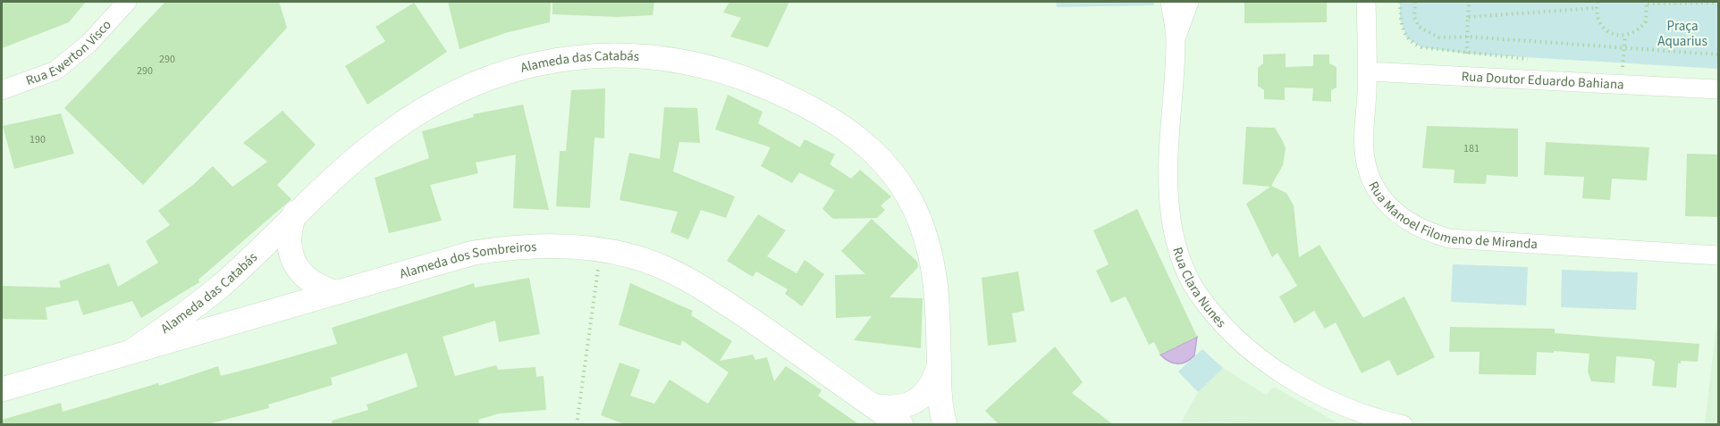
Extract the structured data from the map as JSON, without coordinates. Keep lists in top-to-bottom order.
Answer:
{
  "streets": {
    "street": [
      "Rua Ewerton Visco",
      "Alameda das Catabás",
      "Rua Doutor Eduardo Bahiana",
      "Rua Manoel Filomeno de Miranda",
      "Alameda dos Sombreiros",
      "Rua Clara Nunes"
    ]
  },
  "crossings": [
    ["Alameda das Catabás", "Alameda dos Sombreiros"],
    ["Rua Doutor Eduardo Bahiana", "Rua Manoel Filomeno de Miranda"]
  ],
  "parks": ["Praça Aquarius"],
  "house_numbers": [
    "290",
    "290",
    "190",
    "181"
  ]
}
